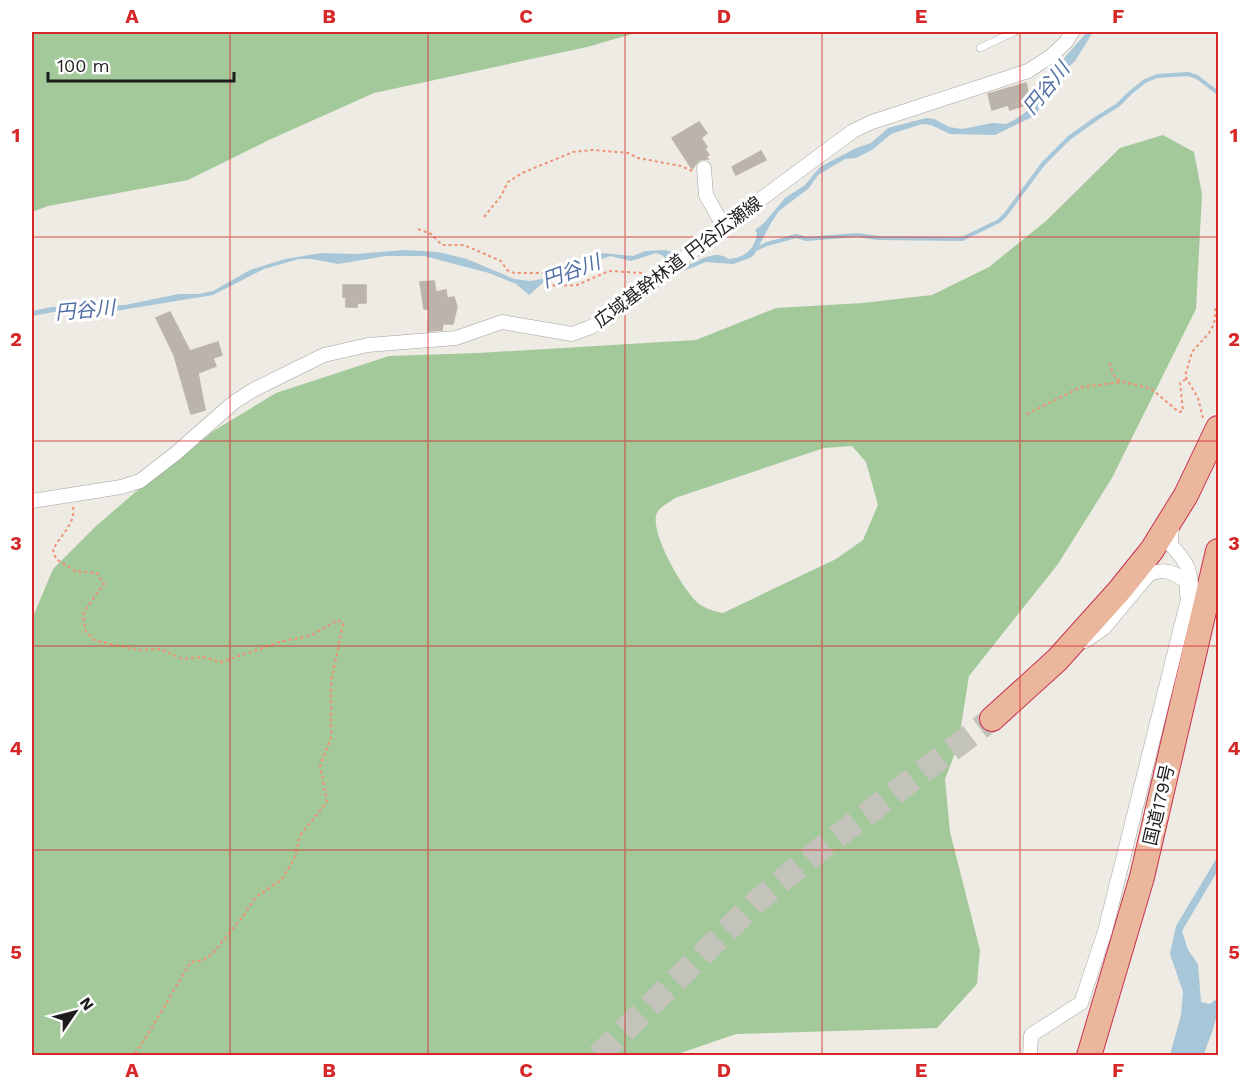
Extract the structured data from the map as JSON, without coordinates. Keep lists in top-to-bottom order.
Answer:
{
  "streets": {
    "highway": ["国道179号"],
    "street": ["広域基幹林道 円谷広瀬線"]
  },
  "water": ["円谷川"],
  "scale_bar": "100 m",
  "north": "top right",
  "grid": {
    "columns": [
      "A",
      "B",
      "C",
      "D",
      "E",
      "F"
    ],
    "rows": [
      "1",
      "2",
      "3",
      "4",
      "5"
    ]
  }
}
